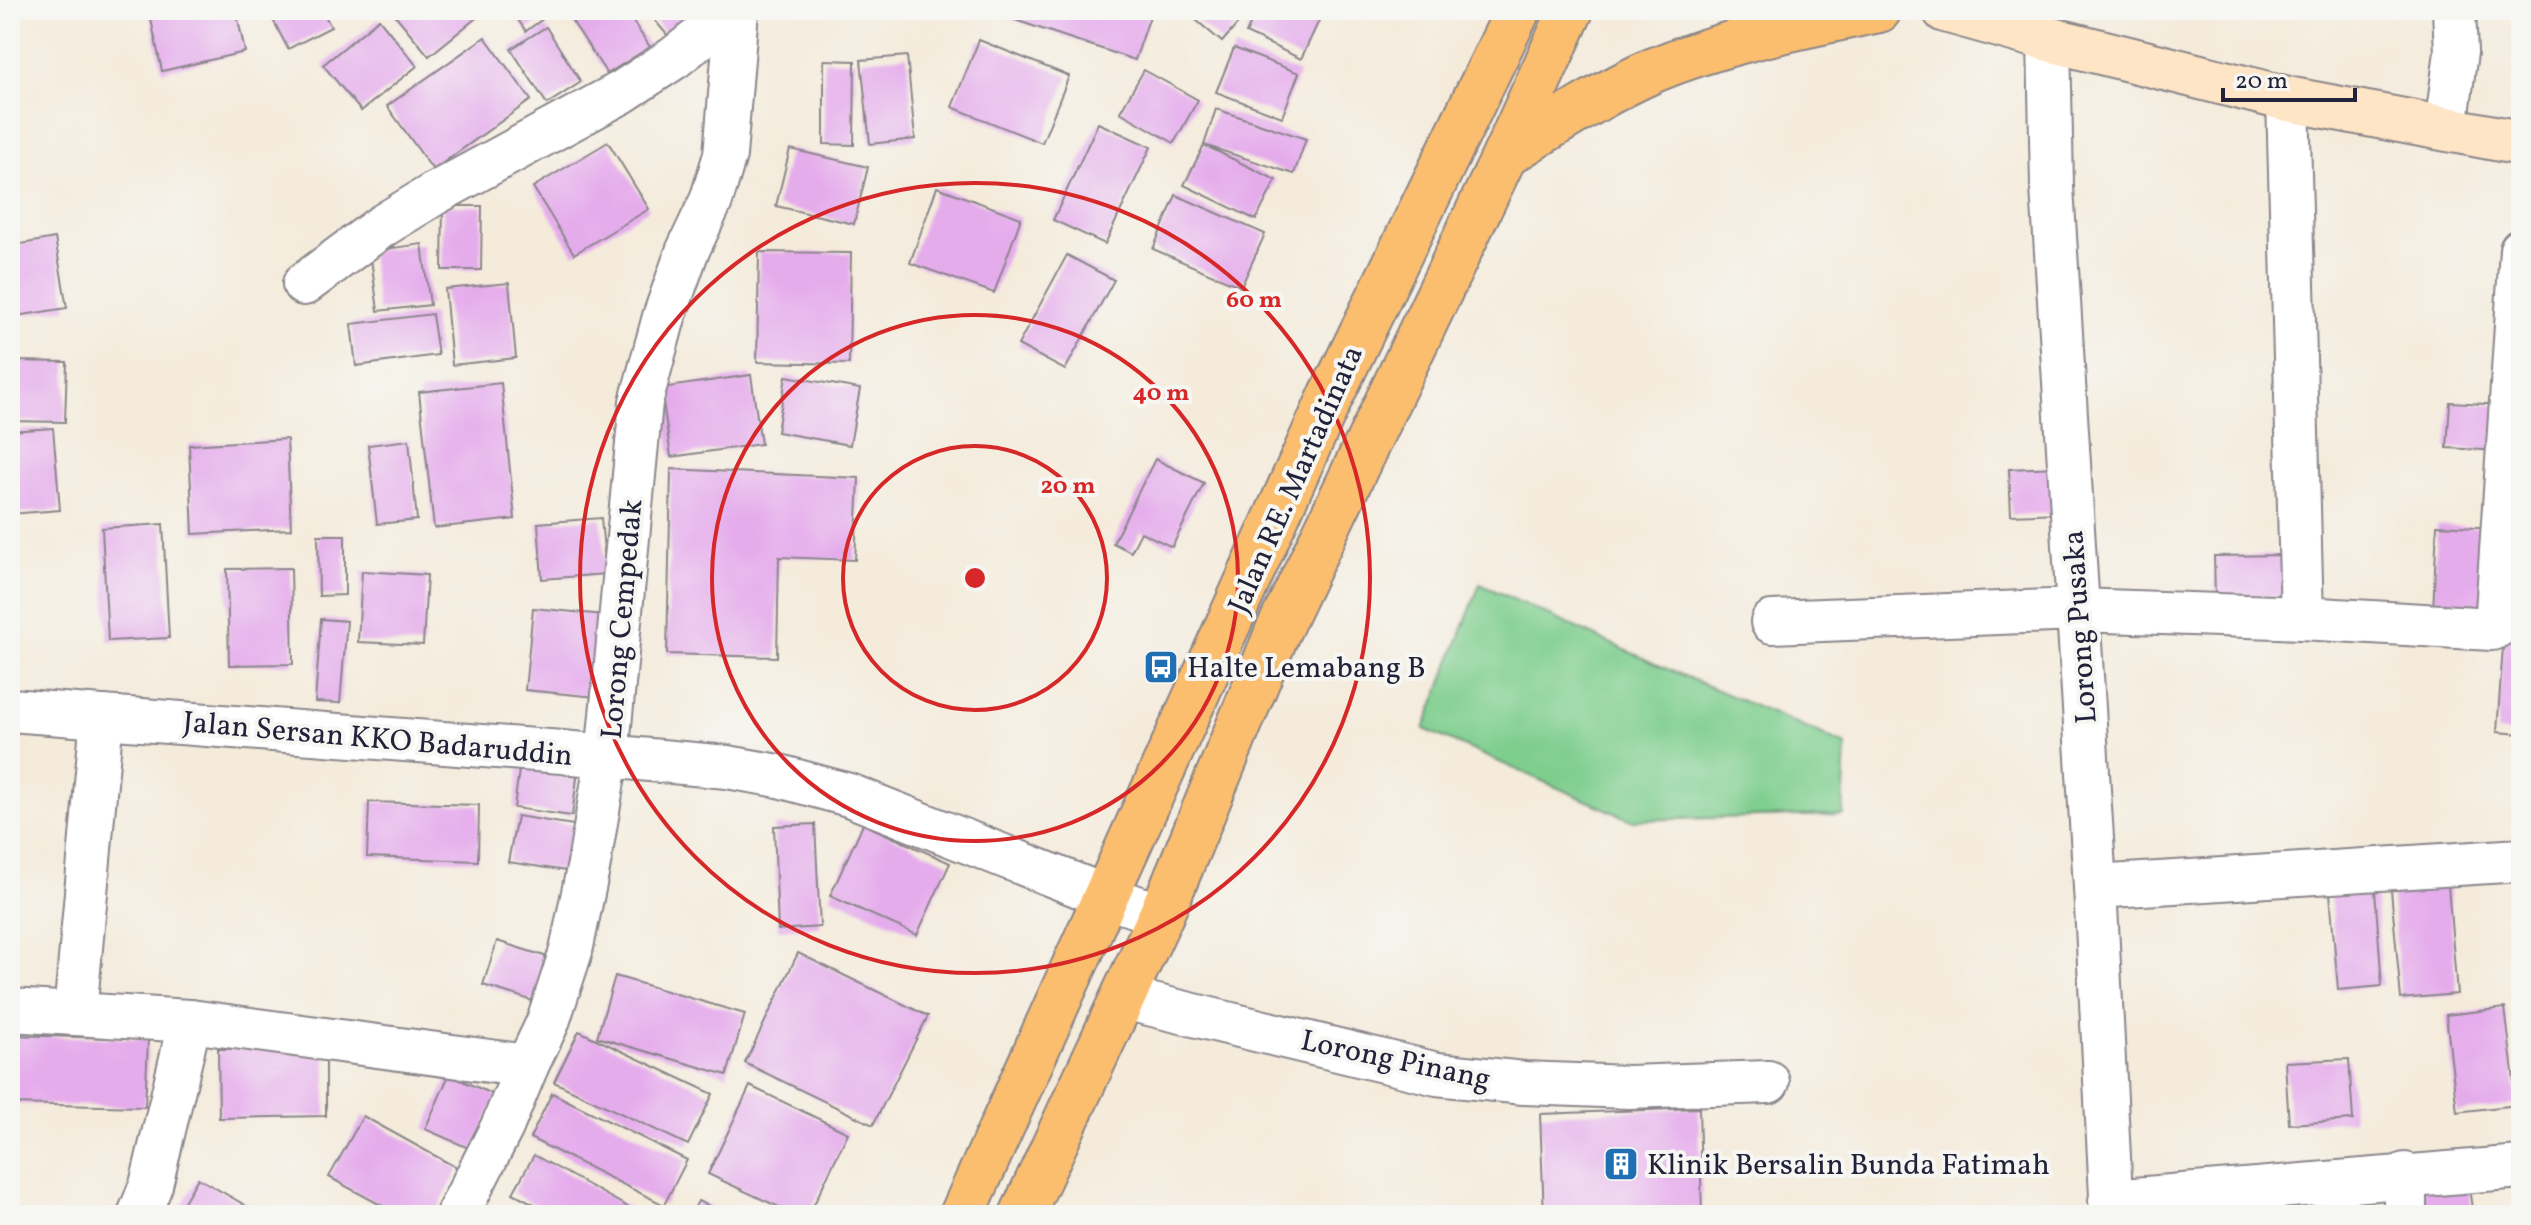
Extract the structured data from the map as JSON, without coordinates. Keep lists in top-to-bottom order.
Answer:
{
  "streets": {
    "highway": ["Jalan RE. Martadinata"],
    "street": [
      "Lorong Cempedak",
      "Lorong Pusaka",
      "Jalan Sersan KKO Badaruddin",
      "Lorong Pinang"
    ]
  },
  "crossings": [
    ["Jalan RE. Martadinata", "Jalan Sersan KKO Badaruddin"],
    ["Lorong Cempedak", "Jalan Sersan KKO Badaruddin"]
  ],
  "places": {
    "bus stop": ["Halte Lemabang B"],
    "building": ["Klinik Bersalin Bunda Fatimah"]
  },
  "scale_bar": "20 m",
  "rings": ["60 m", "40 m", "20 m"]
}
